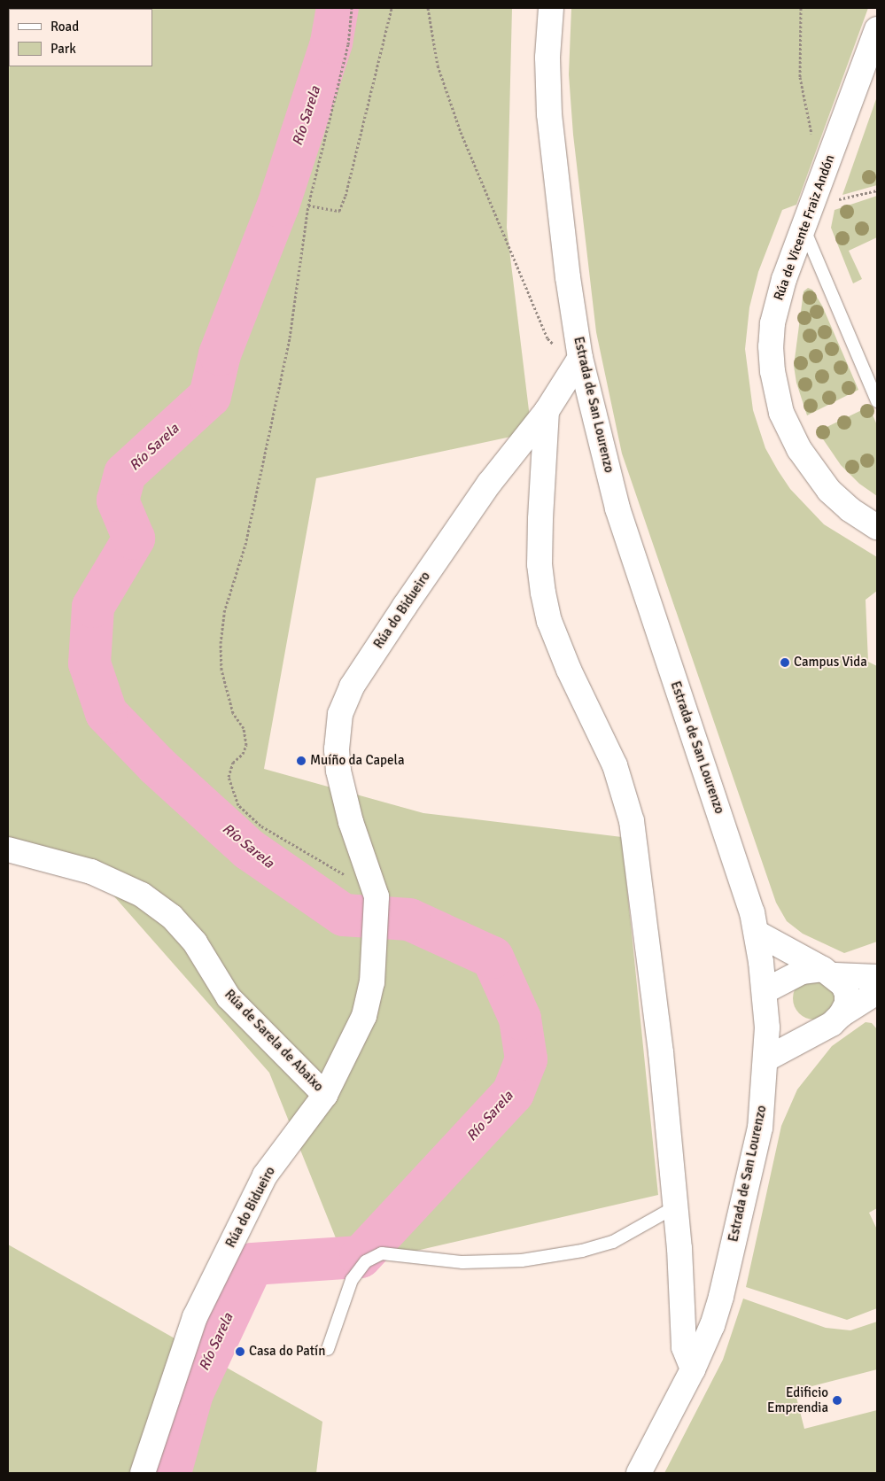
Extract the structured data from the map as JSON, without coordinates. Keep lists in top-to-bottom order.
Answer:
{
  "streets": {
    "street": [
      "Rúa de Vicente Fraiz Andón",
      "Estrada de San Lourenzo",
      "Rúa do Bidueiro",
      "Rúa de Sarela de Abaixo"
    ]
  },
  "crossings": [
    ["Estrada de San Lourenzo", "Rúa do Bidueiro"],
    ["Rúa do Bidueiro", "Rúa de Sarela de Abaixo"]
  ],
  "water": ["Río Sarela"],
  "places": [
    "Campus Vida",
    "Muíño da Capela",
    "Casa do Patín",
    "Edificio Emprendia"
  ],
  "legend": ["Road", "Park"]
}
